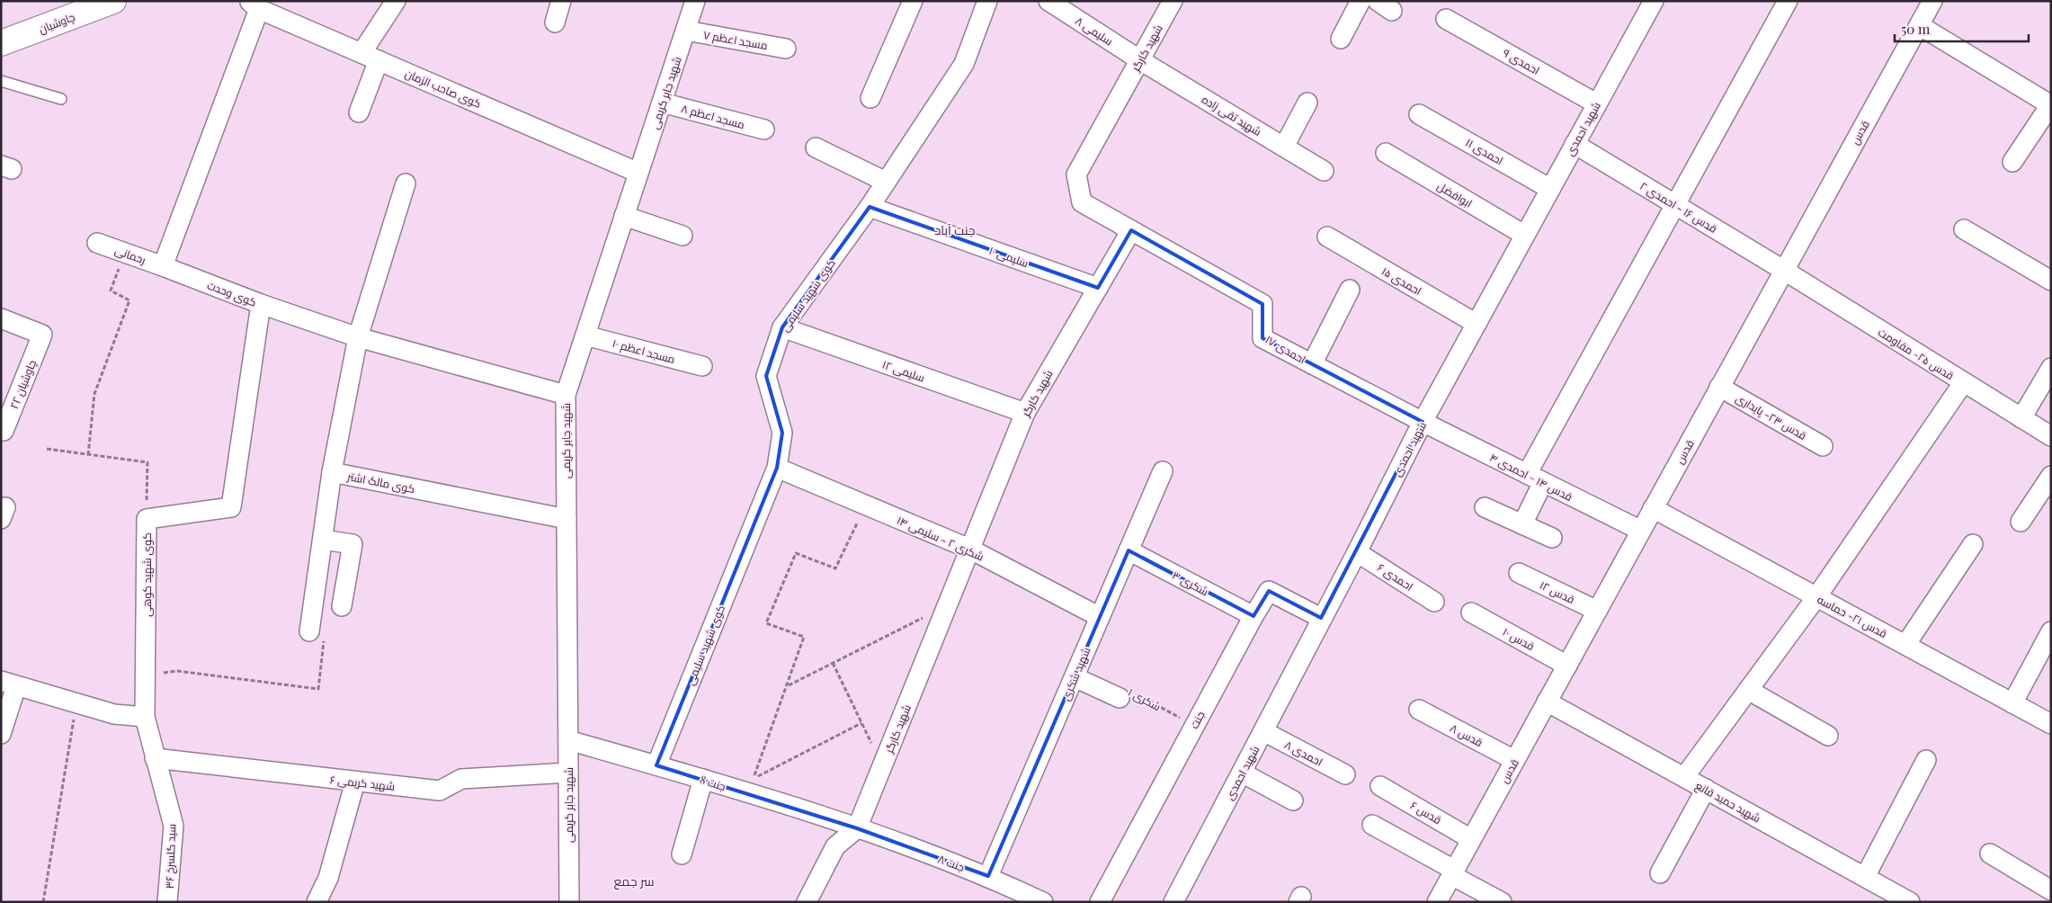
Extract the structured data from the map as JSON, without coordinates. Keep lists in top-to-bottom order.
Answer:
{
  "streets": {
    "main road": ["چاوشیان"],
    "street": [
      "سلیمی ۸",
      "مسجد اعظم ۷",
      "شهید کارگر",
      "احمدی ۹",
      "کوی صاحب الزمان",
      "شهید جابر کریمی",
      "شهید تقی زاده",
      "مسجد اعظم ۸",
      "شهید احمدی",
      "قدس",
      "احمدی ۱۱",
      "ابوافضل",
      "قدس ۱۶ - احمدی ۲",
      "رحمانی",
      "سلیمی ۱۰",
      "احمدی ۱۵",
      "کوی وحدت",
      "کوی شهید سلیمی",
      "احمدی ۱۷",
      "مسجد اعظم ۱۰",
      "قدس ۲۵- مقاومت",
      "سلیمی ۱۲",
      "چاوشیان ۲۲",
      "قدس ۲۳- پایداری",
      "قدس ۱۴ - احمدی ۴",
      "کوی مالک اشتر",
      "شکری ۲ - سلیمی ۱۴",
      "کوی شهید کوهی",
      "احمدی ۶",
      "شکری ۳",
      "قدس ۱۲",
      "قدس ۲۱- حماسه",
      "قدس ۱۰",
      "شهید شکری",
      "شکری ۱",
      "جنت",
      "قدس ۸",
      "احمدی ۸",
      "شهید کریمی ۶",
      "جنت 8",
      "شهید حمید قانع",
      "قدس ۶",
      "سید گلسرخ ۳۶",
      "جنت ۸"
    ]
  },
  "crossings": [
    ["سلیمی ۸", "شهید کارگر"],
    ["سلیمی ۸", "شهید تقی زاده"],
    ["مسجد اعظم ۷", "شهید جابر کریمی"],
    ["شهید کارگر", "شهید تقی زاده"],
    ["شهید کارگر", "سلیمی ۱۰"],
    ["شهید کارگر", "احمدی ۱۷"],
    ["شهید کارگر", "سلیمی ۱۲"],
    ["شهید کارگر", "شکری ۲ - سلیمی ۱۴"],
    ["شهید کارگر", "جنت 8"],
    ["شهید کارگر", "جنت ۸"],
    ["احمدی ۹", "شهید احمدی"],
    ["کوی صاحب الزمان", "شهید جابر کریمی"],
    ["شهید جابر کریمی", "مسجد اعظم ۸"],
    ["شهید جابر کریمی", "کوی وحدت"],
    ["شهید جابر کریمی", "مسجد اعظم ۱۰"],
    ["شهید جابر کریمی", "کوی مالک اشتر"],
    ["شهید جابر کریمی", "شهید کریمی ۶"],
    ["شهید جابر کریمی", "جنت 8"],
    ["شهید احمدی", "احمدی ۱۱"],
    ["شهید احمدی", "ابوافضل"],
    ["شهید احمدی", "قدس ۱۶ - احمدی ۲"],
    ["شهید احمدی", "احمدی ۱۵"],
    ["شهید احمدی", "احمدی ۱۷"],
    ["شهید احمدی", "قدس ۱۴ - احمدی ۴"],
    ["شهید احمدی", "احمدی ۶"],
    ["شهید احمدی", "جنت"],
    ["شهید احمدی", "احمدی ۸"],
    ["قدس", "قدس ۱۶ - احمدی ۲"],
    ["قدس", "قدس ۲۵- مقاومت"],
    ["قدس", "قدس ۲۳- پایداری"],
    ["قدس", "قدس ۱۴ - احمدی ۴"],
    ["قدس", "قدس ۱۲"],
    ["قدس", "قدس ۲۱- حماسه"],
    ["قدس", "قدس ۱۰"],
    ["قدس", "قدس ۸"],
    ["قدس", "شهید حمید قانع"],
    ["قدس", "قدس ۶"],
    ["قدس ۱۶ - احمدی ۲", "قدس ۲۵- مقاومت"],
    ["رحمانی", "کوی وحدت"],
    ["سلیمی ۱۰", "کوی شهید سلیمی"],
    ["کوی وحدت", "کوی مالک اشتر"],
    ["کوی وحدت", "کوی شهید کوهی"],
    ["کوی شهید سلیمی", "سلیمی ۱۲"],
    ["کوی شهید سلیمی", "شکری ۲ - سلیمی ۱۴"],
    ["کوی شهید سلیمی", "جنت 8"],
    ["احمدی ۱۷", "قدس ۱۴ - احمدی ۴"],
    ["شکری ۲ - سلیمی ۱۴", "شهید شکری"],
    ["کوی شهید کوهی", "شهید کریمی ۶"],
    ["کوی شهید کوهی", "سید گلسرخ ۳۶"],
    ["شکری ۳", "شهید شکری"],
    ["شکری ۳", "جنت"],
    ["شهید شکری", "شکری ۱"],
    ["شهید شکری", "جنت ۸"],
    ["شکری ۱", "جنت"],
    ["شهید کریمی ۶", "سید گلسرخ ۳۶"],
    ["جنت 8", "جنت ۸"]
  ],
  "districts": ["جنت آباد", "سر جمع"],
  "scale_bar": "50 m"
}
